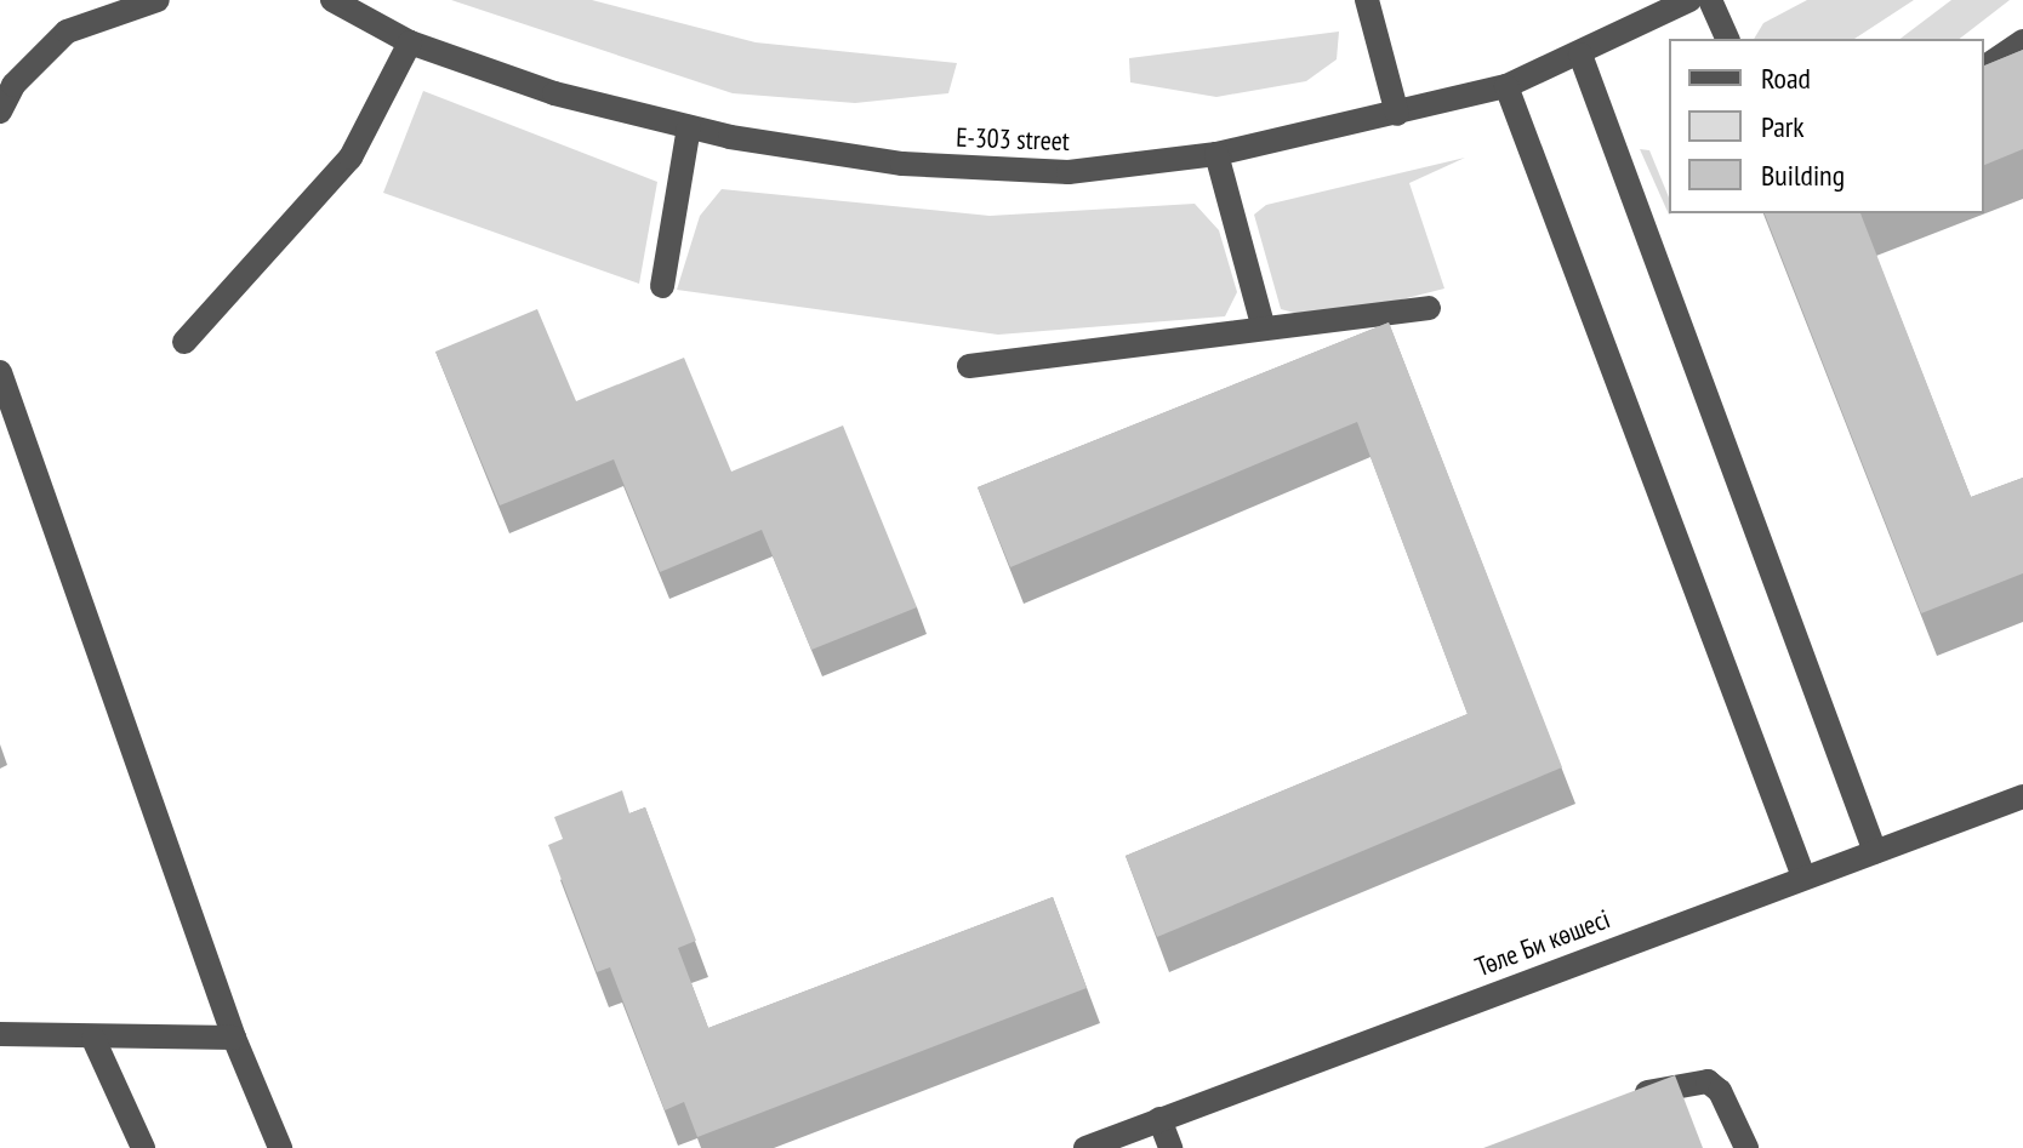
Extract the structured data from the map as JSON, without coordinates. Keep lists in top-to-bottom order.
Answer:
{
  "streets": {
    "street": ["E-303 street", "Төле Би көшесі"]
  },
  "legend": ["Road", "Park", "Building"]
}
